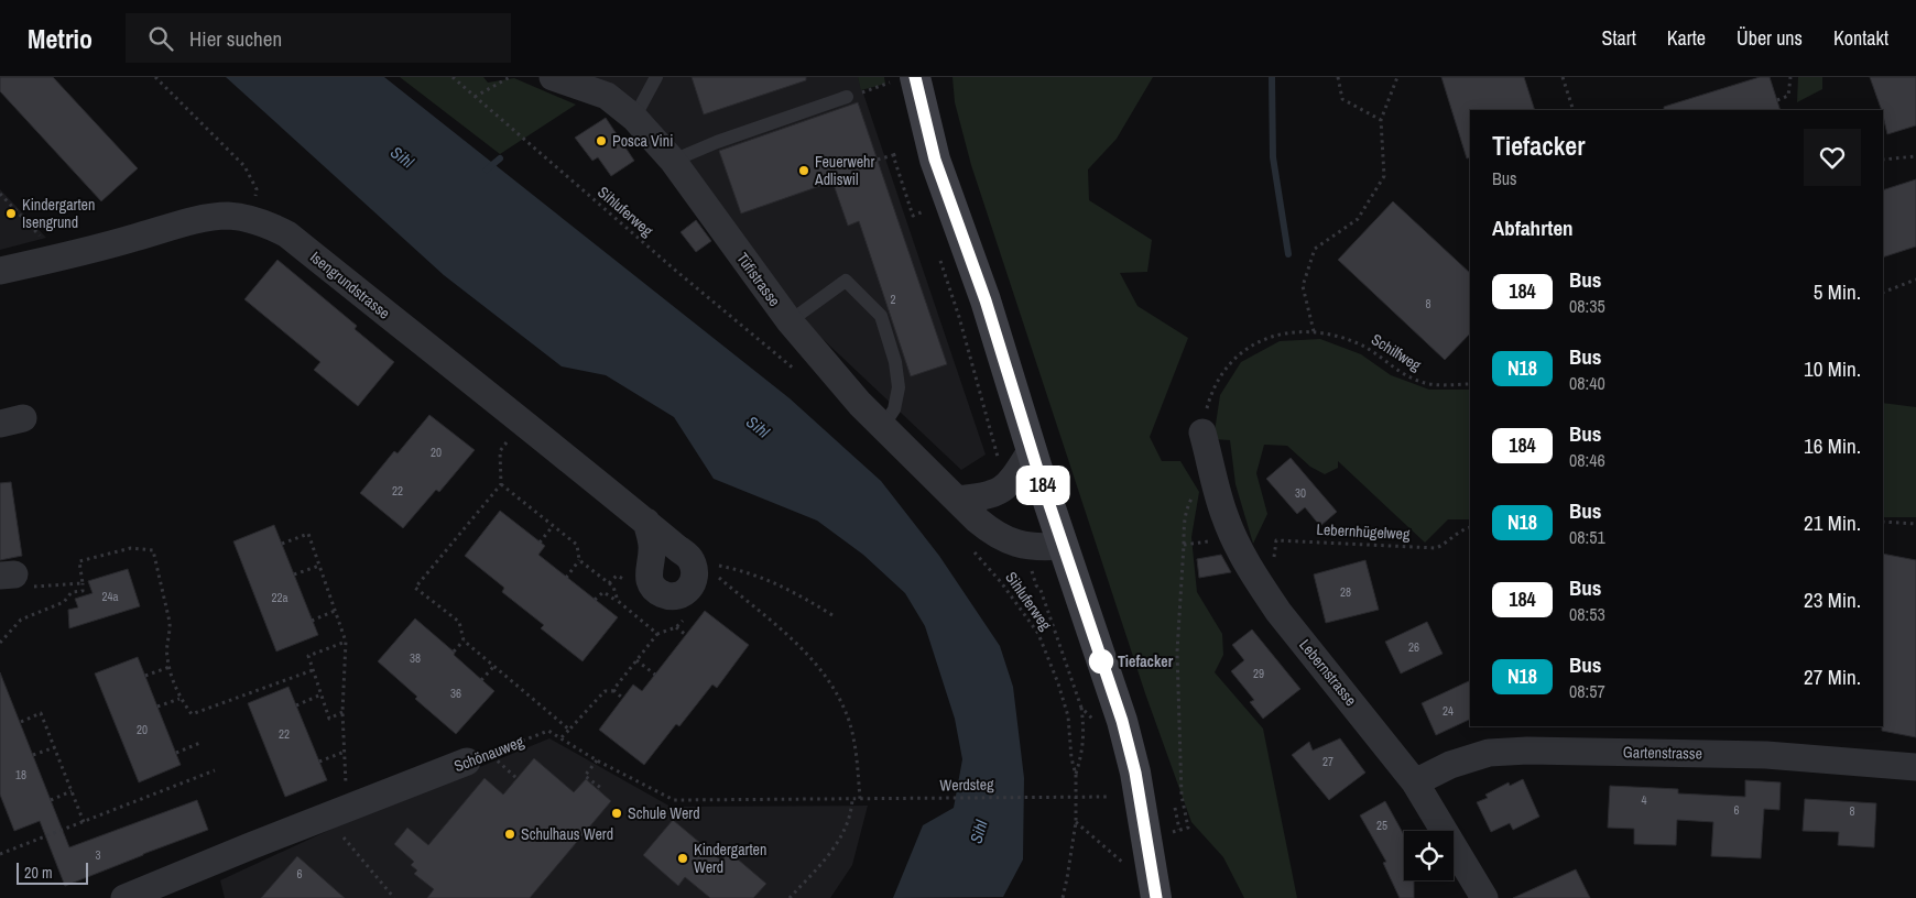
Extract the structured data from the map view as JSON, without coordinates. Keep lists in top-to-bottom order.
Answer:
{
  "streets": {
    "street": [
      "Tüfistrasse",
      "Isengrundstrasse",
      "Lebernstrasse",
      "Gartenstrasse",
      "Schönauweg"
    ],
    "path": [
      "Sihluferweg",
      "Schilfweg",
      "Lebernhügelweg",
      "Werdsteg"
    ]
  },
  "crossings": [
    ["Sihluferweg", "Werdsteg"],
    ["Schilfweg", "Lebernstrasse"],
    ["Lebernstrasse", "Gartenstrasse"],
    ["Schönauweg", "Werdsteg"]
  ],
  "water": ["Sihl"],
  "places": [
    "Posca Vini",
    "Feuerwehr Adliswil",
    "Kindergarten Isengrund",
    "Tiefacker",
    "Schule Werd",
    "Schulhaus Werd",
    "Kindergarten Werd"
  ],
  "lines": ["bus line 184"],
  "house_numbers": [
    "2",
    "8",
    "20",
    "22",
    "30",
    "28",
    "24a",
    "22a",
    "26",
    "38",
    "29",
    "36",
    "24",
    "20",
    "22",
    "27",
    "18",
    "4",
    "6",
    "8",
    "25",
    "3",
    "6"
  ],
  "scale_bar": "20 m",
  "page": {
    "header": "Metrio",
    "search": "Hier suchen",
    "nav": [
      "Start",
      "Karte",
      "Über uns",
      "Kontakt"
    ],
    "on_map": "184",
    "heading": [
      ["Tiefacker", "Bus"],
      "Abfahrten"
    ],
    "list": [
      {
        "mark": "184",
        "name": "Bus",
        "note": "08:35",
        "value": "5 Min."
      },
      {
        "mark": "N18",
        "name": "Bus",
        "note": "08:40",
        "value": "10 Min."
      },
      {
        "mark": "184",
        "name": "Bus",
        "note": "08:46",
        "value": "16 Min."
      },
      {
        "mark": "N18",
        "name": "Bus",
        "note": "08:51",
        "value": "21 Min."
      },
      {
        "mark": "184",
        "name": "Bus",
        "note": "08:53",
        "value": "23 Min."
      },
      {
        "mark": "N18",
        "name": "Bus",
        "note": "08:57",
        "value": "27 Min."
      }
    ],
    "scale": "20 m"
  }
}
